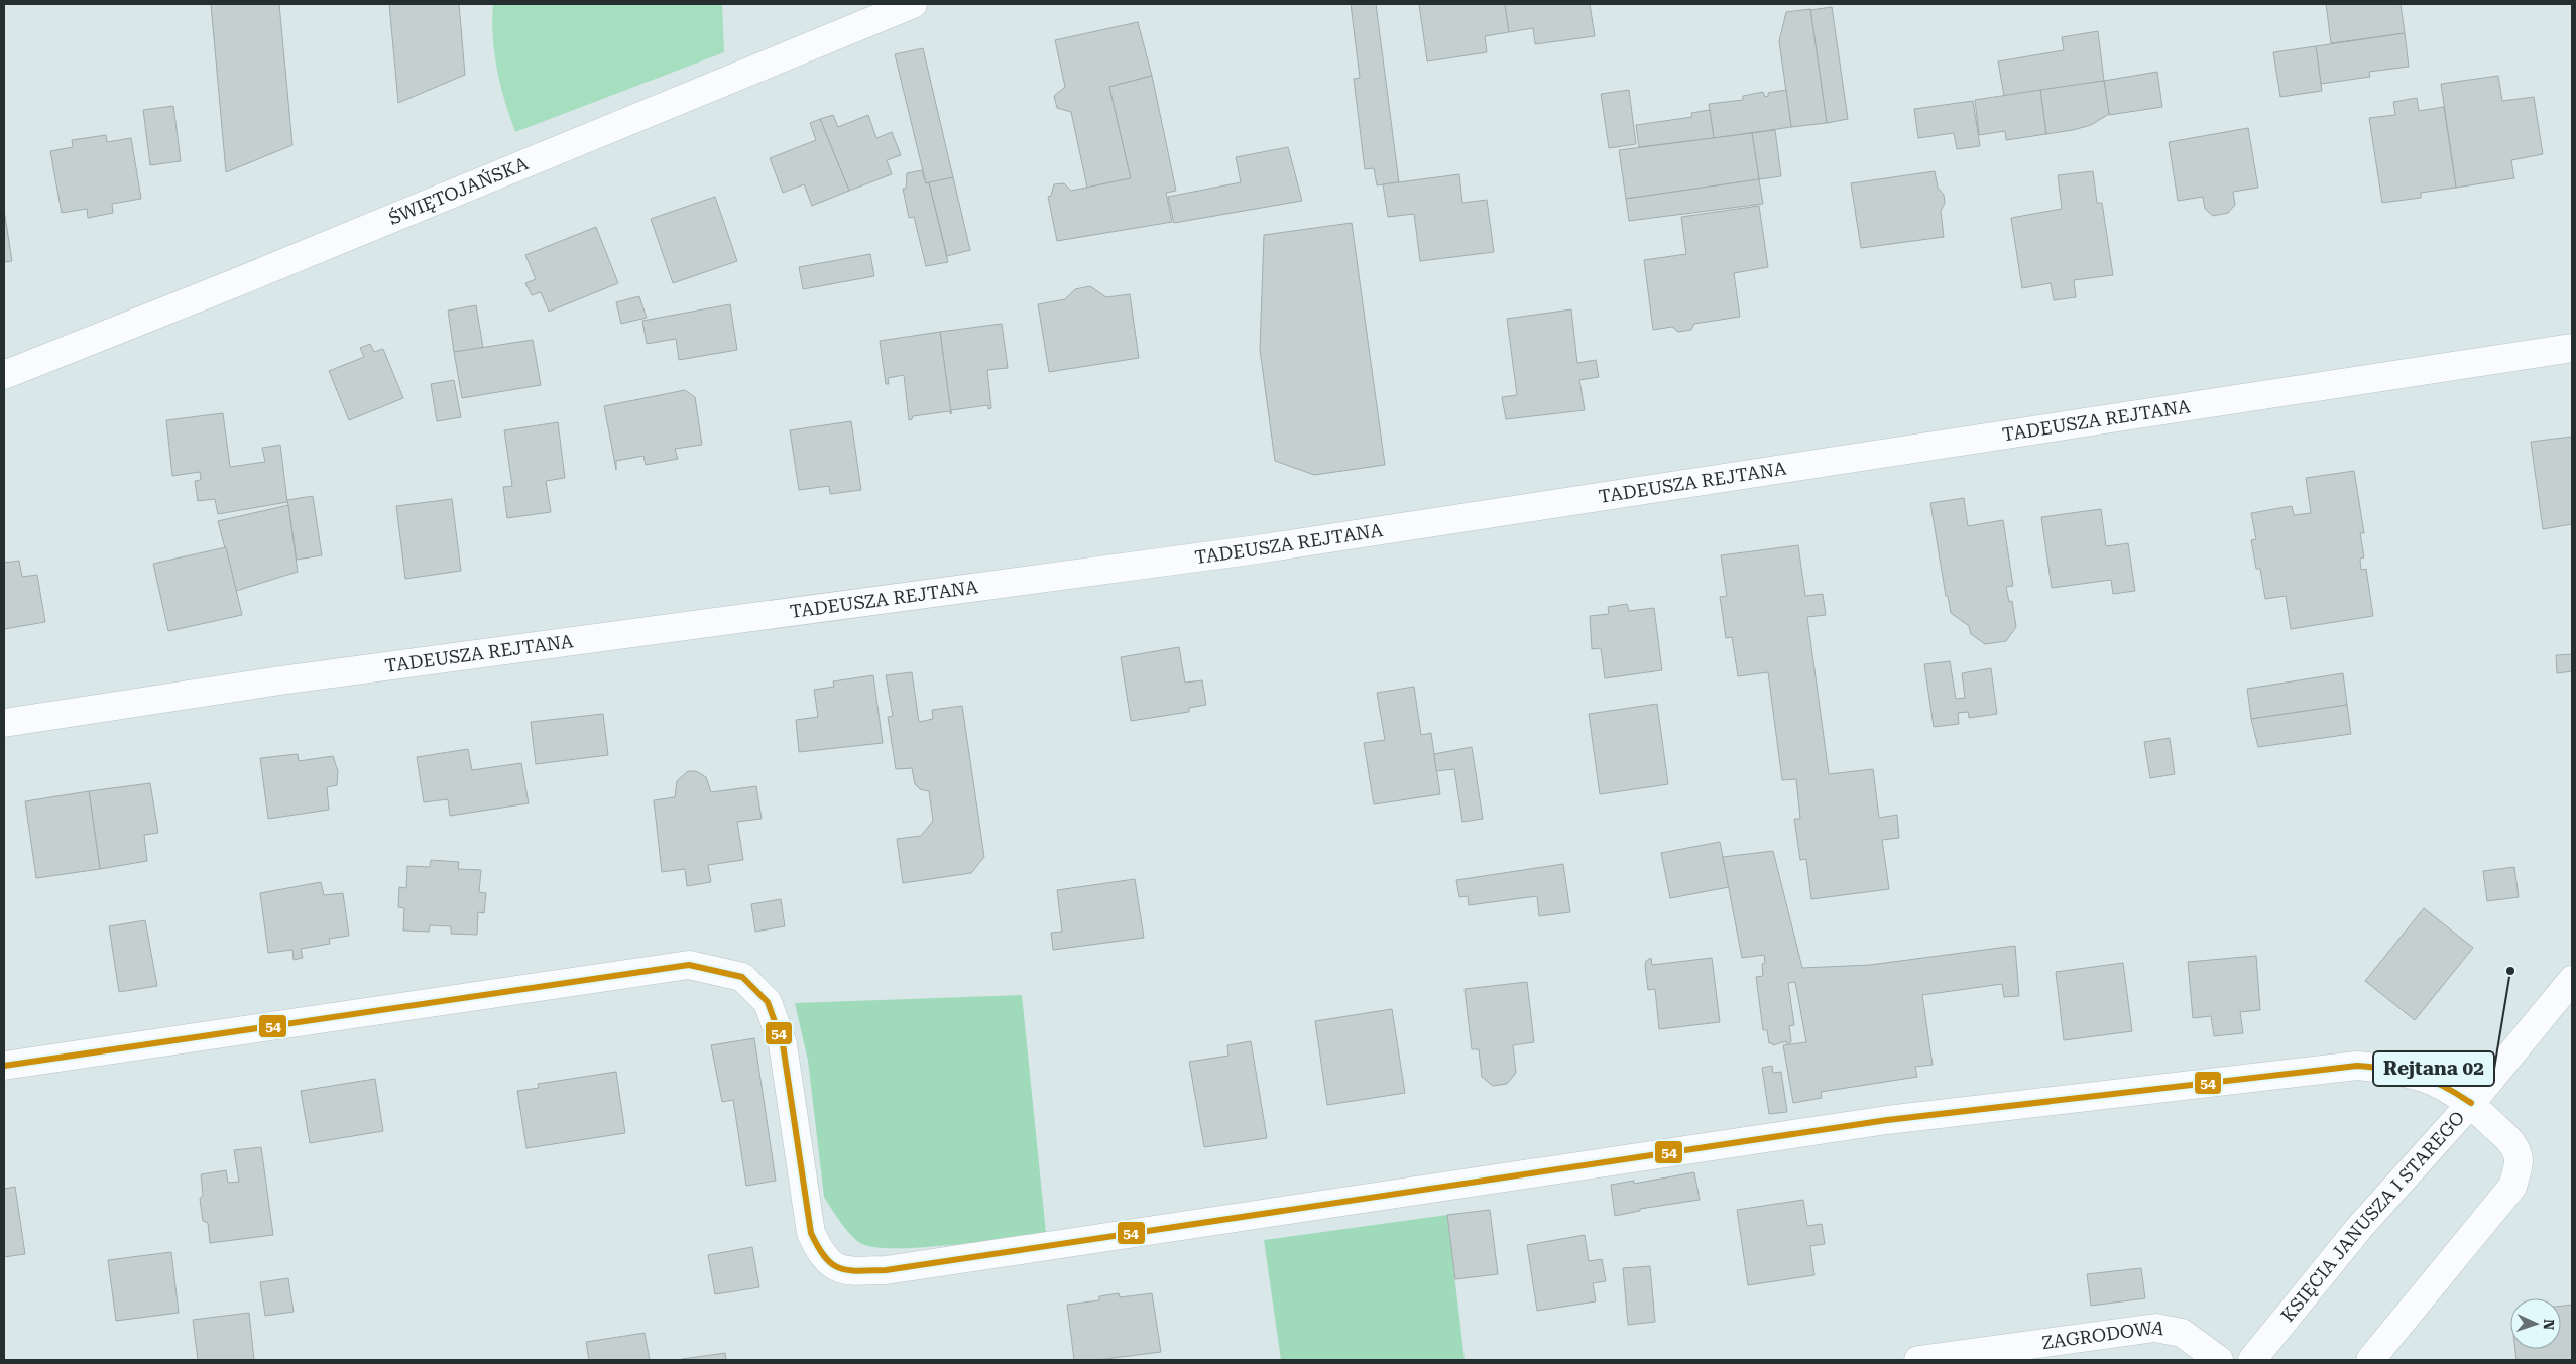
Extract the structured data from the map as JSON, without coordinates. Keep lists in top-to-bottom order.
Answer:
{
  "streets": {
    "street": [
      "ŚWIĘTOJAŃSKA",
      "TADEUSZA REJTANA",
      "KSIĘCIA JANUSZA I STAREGO",
      "ZAGRODOWA"
    ]
  },
  "places": ["Rejtana 02"],
  "lines": ["transit line 54"],
  "north": "right"
}
